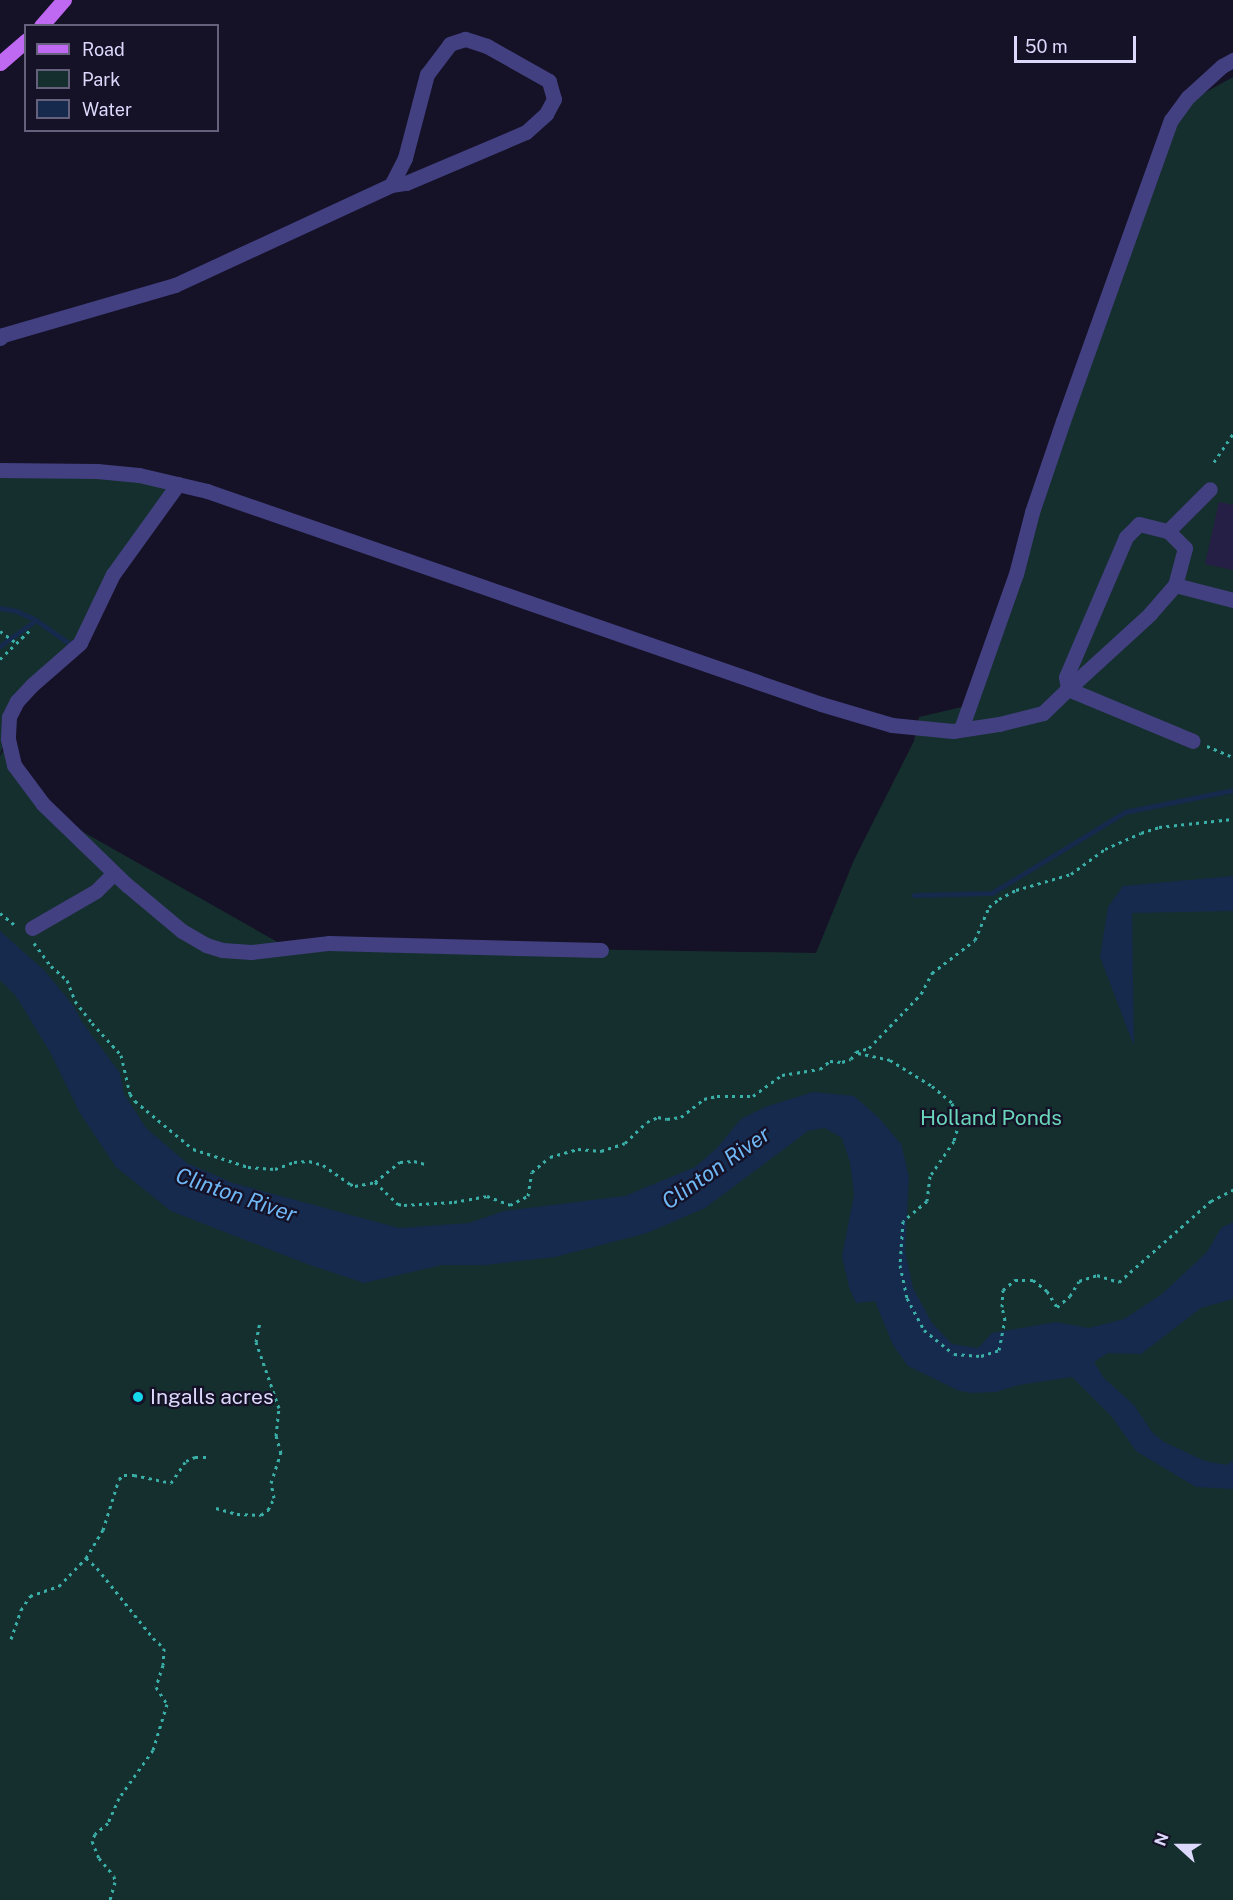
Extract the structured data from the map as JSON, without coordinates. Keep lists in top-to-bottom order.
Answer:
{
  "water": ["Clinton River"],
  "parks": ["Holland Ponds"],
  "places": ["Ingalls acres"],
  "legend": ["Road", "Park", "Water"],
  "scale_bar": "50 m",
  "north": "left"
}
